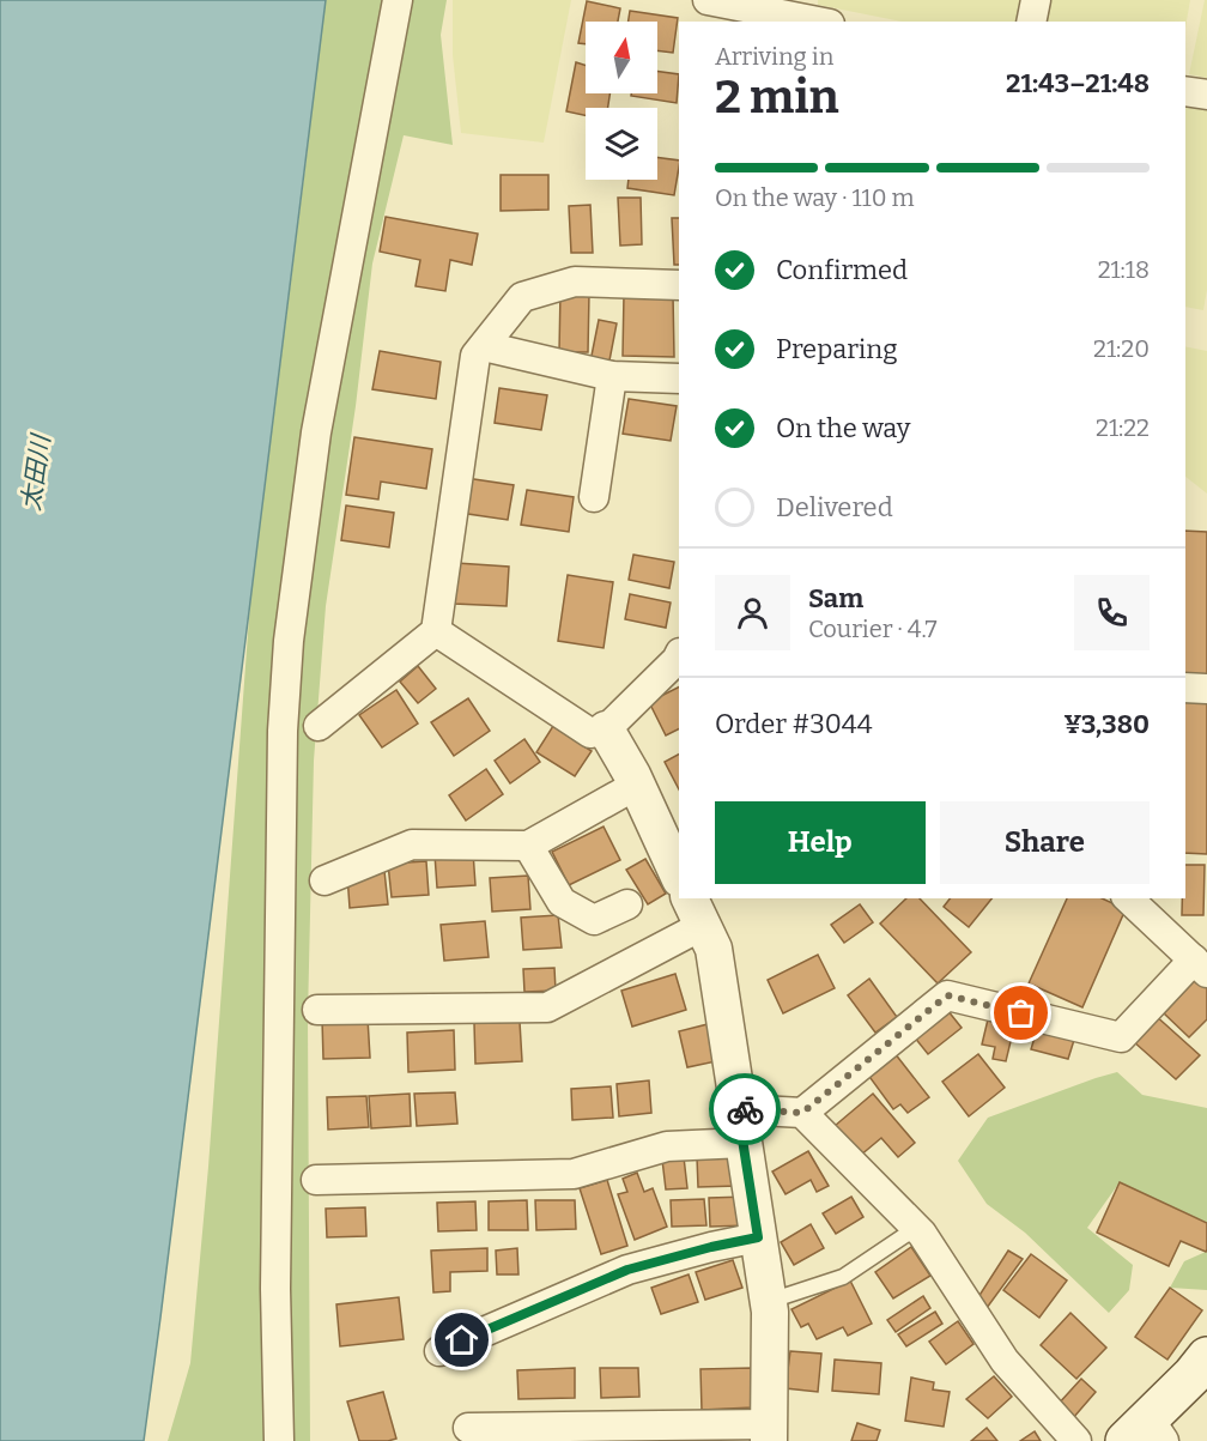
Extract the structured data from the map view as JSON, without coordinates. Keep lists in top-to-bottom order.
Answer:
{
  "water": ["太田川"],
  "north": "top",
  "page": {
    "heading": ["2 min", "Arriving in", "21:43–21:48"],
    "panel": [
      "Sam",
      "Courier · 4.7",
      "Order #3044",
      "¥3,380"
    ],
    "bar": "On the way · 110 m",
    "list": [
      ["Confirmed", "21:18"],
      ["Preparing", "21:20"],
      ["On the way", "21:22"],
      "Delivered"
    ],
    "buttons": ["Help", "Share"]
  }
}
